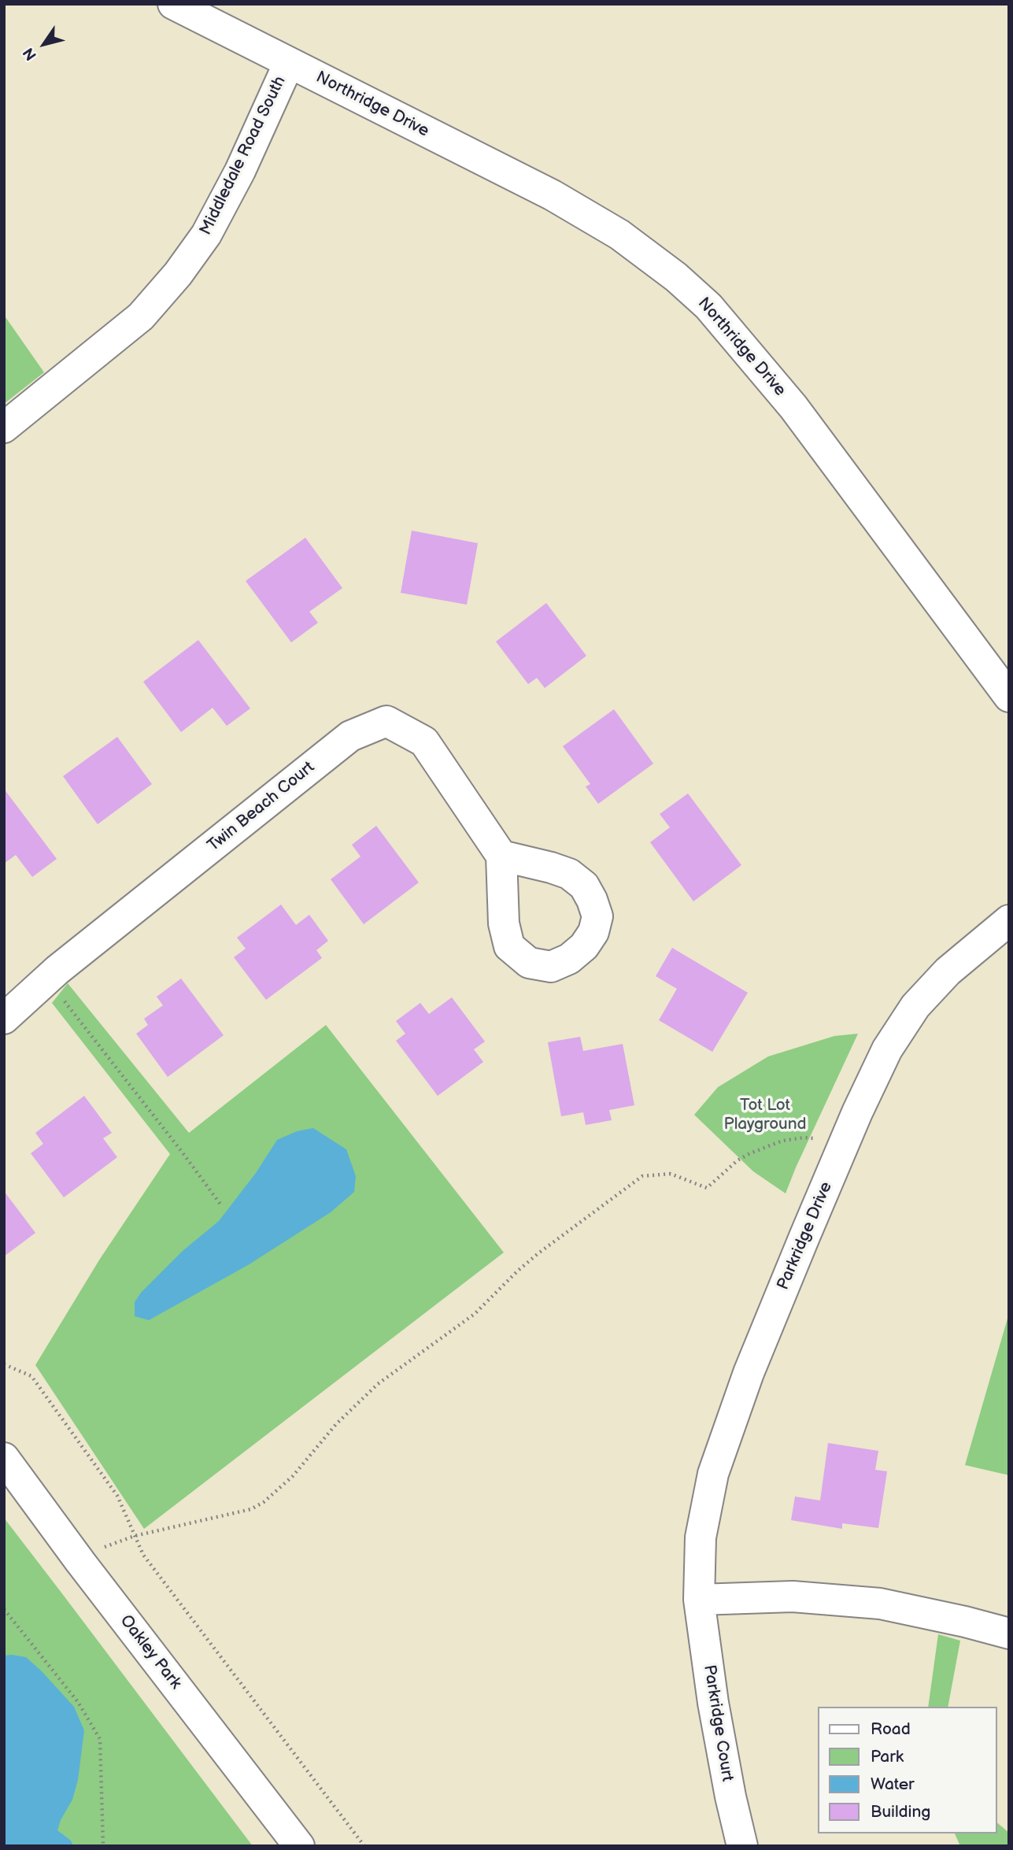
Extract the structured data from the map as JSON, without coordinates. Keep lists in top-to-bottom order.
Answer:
{
  "streets": {
    "street": [
      "Northridge Drive",
      "Middledale Road South",
      "Twin Beach Court",
      "Parkridge Drive",
      "Oakley Park",
      "Parkridge Court"
    ]
  },
  "crossings": [
    ["Northridge Drive", "Middledale Road South"],
    ["Parkridge Drive", "Parkridge Court"]
  ],
  "parks": ["Tot Lot Playground"],
  "legend": [
    "Road",
    "Park",
    "Water",
    "Building"
  ],
  "north": "bottom left"
}
